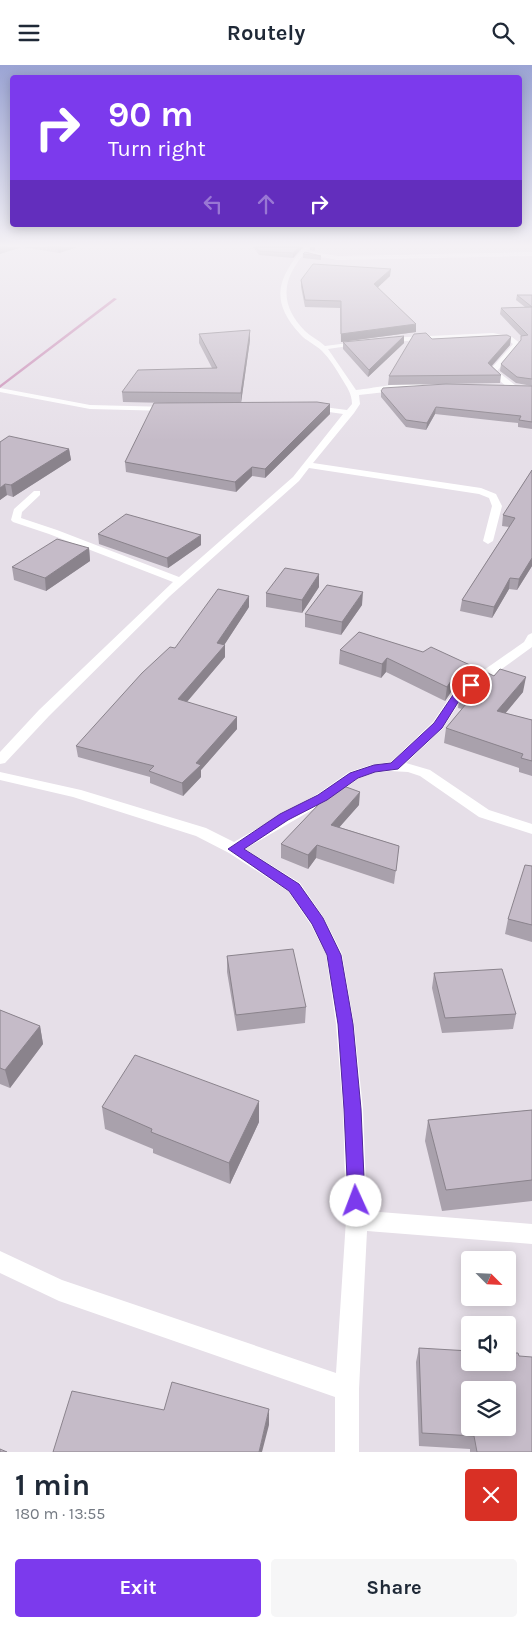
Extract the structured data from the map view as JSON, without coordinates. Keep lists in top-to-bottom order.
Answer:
{
  "north": "bottom right",
  "page": {
    "header": "Routely",
    "turn": ["90 m", "Turn right"],
    "heading": ["1 min", "180 m · 13:55"],
    "buttons": ["Exit", "Share"]
  }
}
